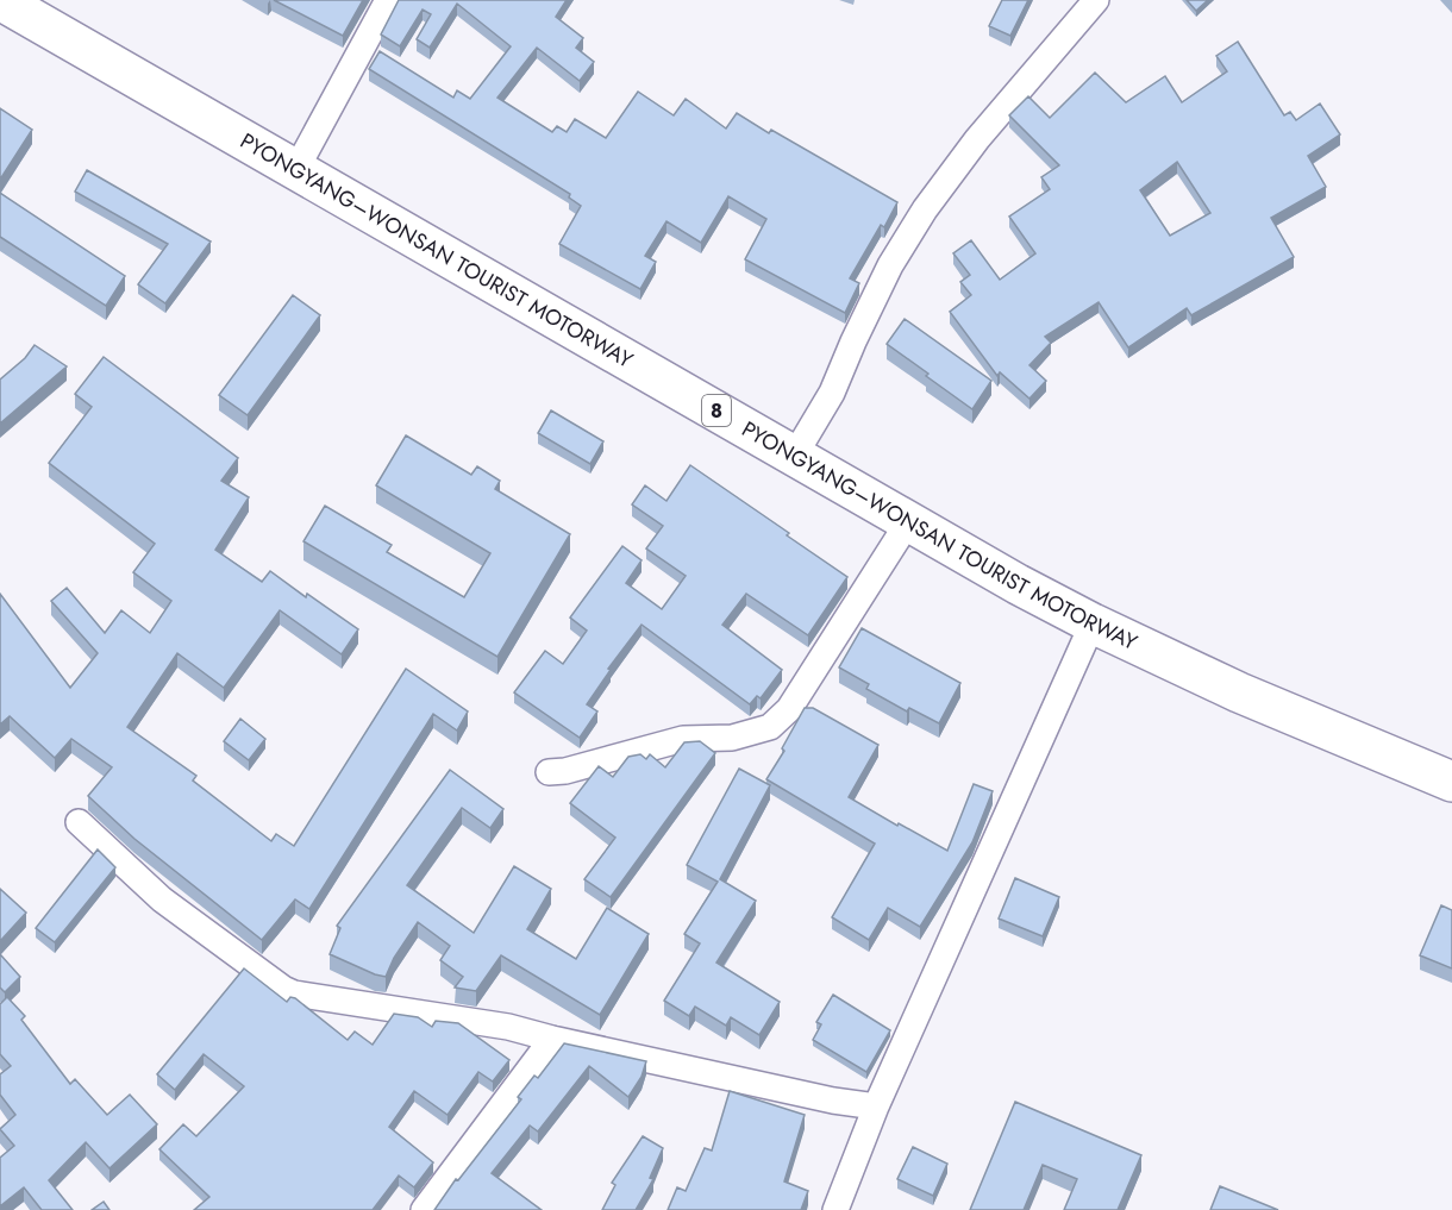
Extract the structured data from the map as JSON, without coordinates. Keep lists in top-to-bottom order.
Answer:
{
  "streets": {
    "highway": ["PYONGYANG–WONSAN TOURIST MOTORWAY", "8"]
  }
}
